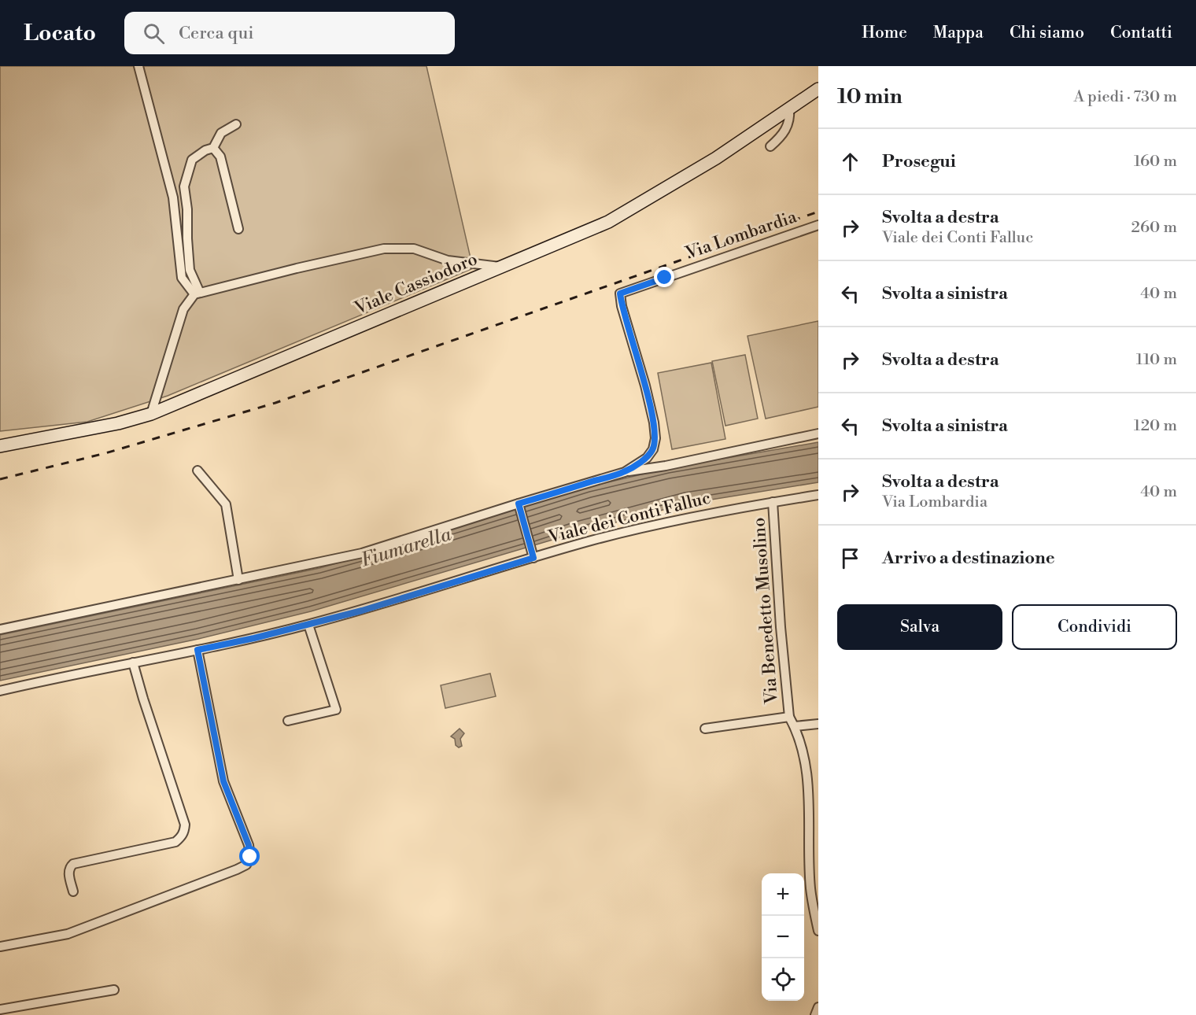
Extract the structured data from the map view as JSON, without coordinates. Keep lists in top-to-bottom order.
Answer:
{
  "streets": {
    "main road": ["Viale Cassiodoro"],
    "street": ["Via Lombardia", "Viale dei Conti Falluc", "Via Benedetto Musolino"]
  },
  "crossings": [
    ["Viale dei Conti Falluc", "Via Benedetto Musolino"]
  ],
  "water": ["Fiumarella"],
  "page": {
    "header": "Locato",
    "search": "Cerca qui",
    "nav": [
      "Home",
      "Mappa",
      "Chi siamo",
      "Contatti"
    ],
    "heading": ["10 min", "A piedi · 730 m"],
    "list": [
      ["Prosegui", "160 m"],
      ["Svolta a destra", "Viale dei Conti Falluc", "260 m"],
      ["Svolta a sinistra", "40 m"],
      ["Svolta a destra", "110 m"],
      ["Svolta a sinistra", "120 m"],
      ["Svolta a destra", "Via Lombardia", "40 m"],
      "Arrivo a destinazione"
    ],
    "buttons": ["Salva", "Condividi"],
    "map_buttons": ["+", "−"]
  }
}
